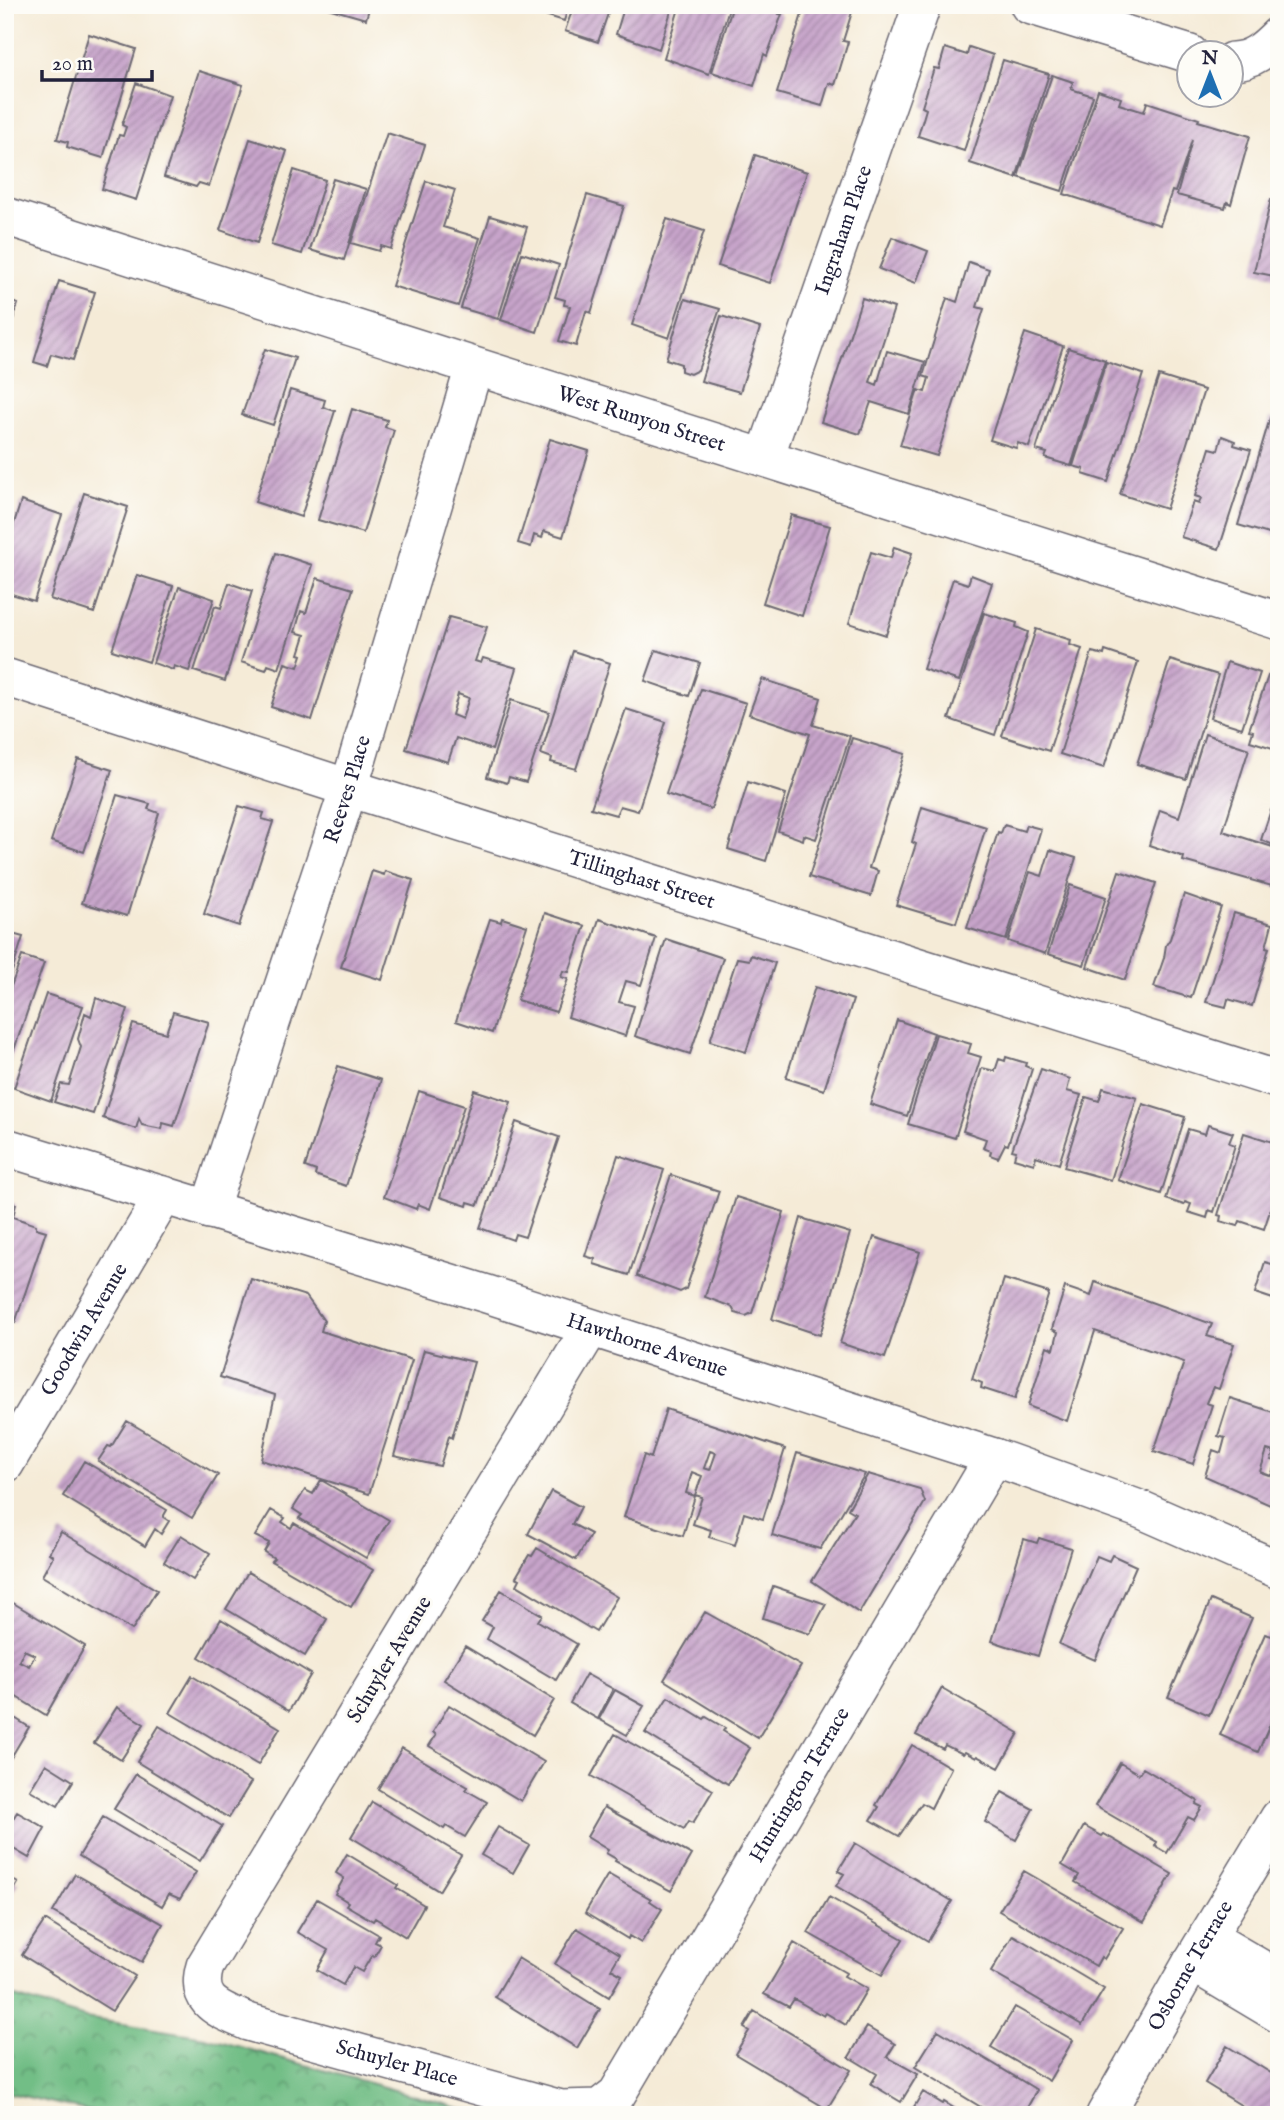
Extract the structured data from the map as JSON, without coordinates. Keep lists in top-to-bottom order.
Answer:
{
  "streets": {
    "street": [
      "Ingraham Place",
      "West Runyon Street",
      "Reeves Place",
      "Tillinghast Street",
      "Goodwin Avenue",
      "Hawthorne Avenue",
      "Schuyler Avenue",
      "Huntington Terrace",
      "Osborne Terrace",
      "Schuyler Place"
    ]
  },
  "crossings": [
    ["Ingraham Place", "West Runyon Street"],
    ["West Runyon Street", "Reeves Place"],
    ["Reeves Place", "Tillinghast Street"],
    ["Reeves Place", "Hawthorne Avenue"],
    ["Goodwin Avenue", "Hawthorne Avenue"],
    ["Hawthorne Avenue", "Schuyler Avenue"],
    ["Hawthorne Avenue", "Huntington Terrace"],
    ["Schuyler Avenue", "Schuyler Place"],
    ["Huntington Terrace", "Schuyler Place"]
  ],
  "scale_bar": "20 m",
  "north": "top"
}
